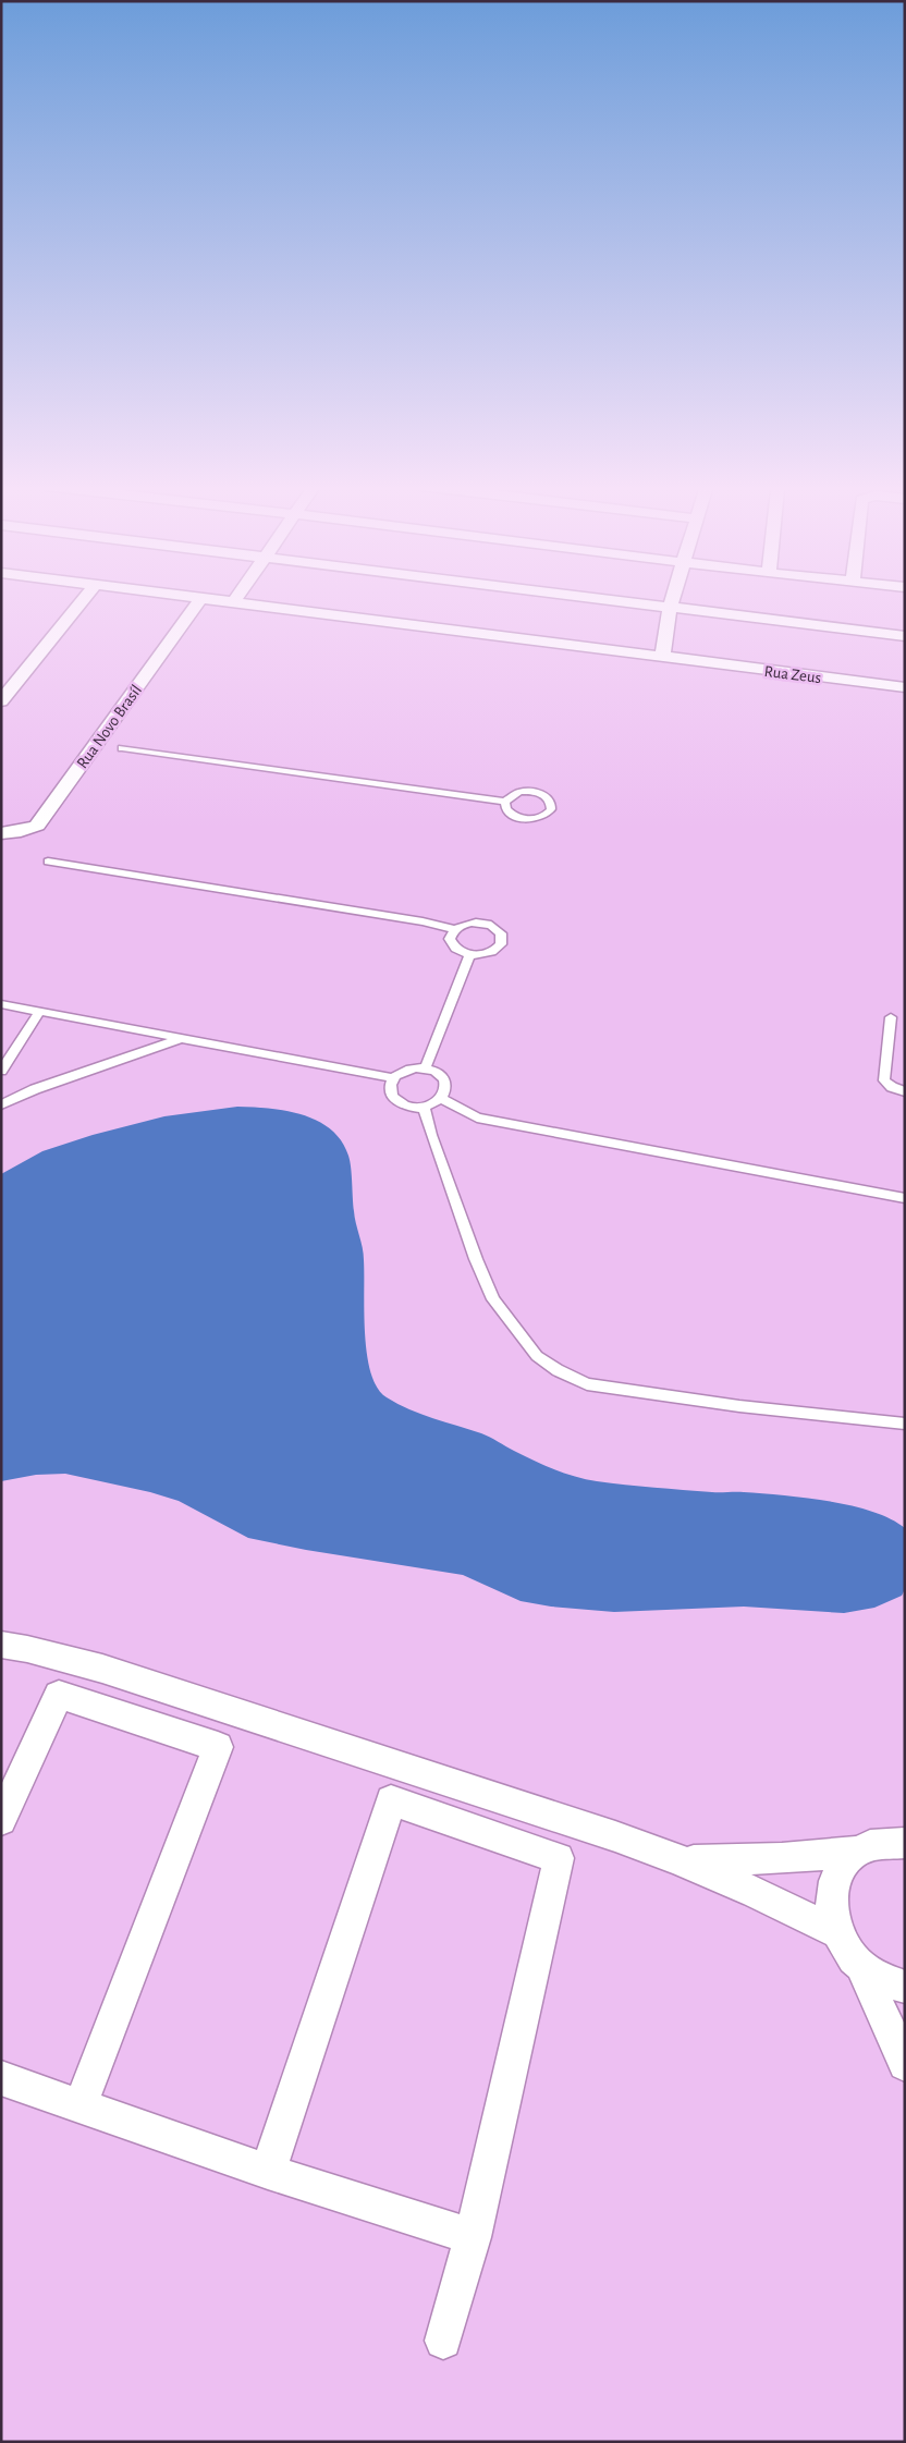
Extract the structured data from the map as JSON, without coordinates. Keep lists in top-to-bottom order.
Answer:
{
  "streets": {
    "street": ["Rua Zeus", "Rua Novo Brasíl"]
  }
}
